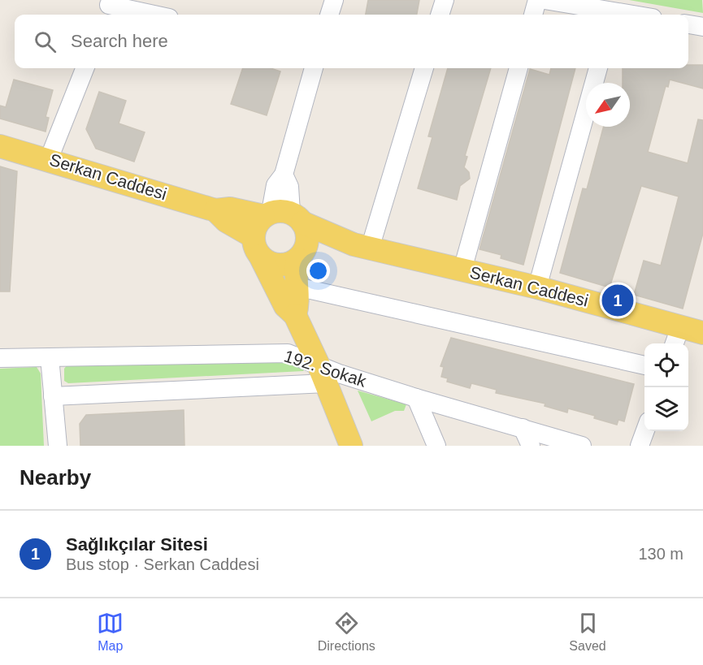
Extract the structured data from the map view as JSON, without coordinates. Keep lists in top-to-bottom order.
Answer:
{
  "streets": {
    "main road": ["Serkan Caddesi"],
    "street": ["192. Sokak"]
  },
  "north": "bottom left",
  "page": {
    "search": "Search here",
    "pins": "1",
    "heading": "Nearby",
    "list": [
      {
        "mark": "1",
        "name": "Sağlıkçılar Sitesi",
        "note": "Bus stop · Serkan Caddesi",
        "value": "130 m"
      }
    ],
    "nav": ["Map", "Directions", "Saved"]
  }
}
